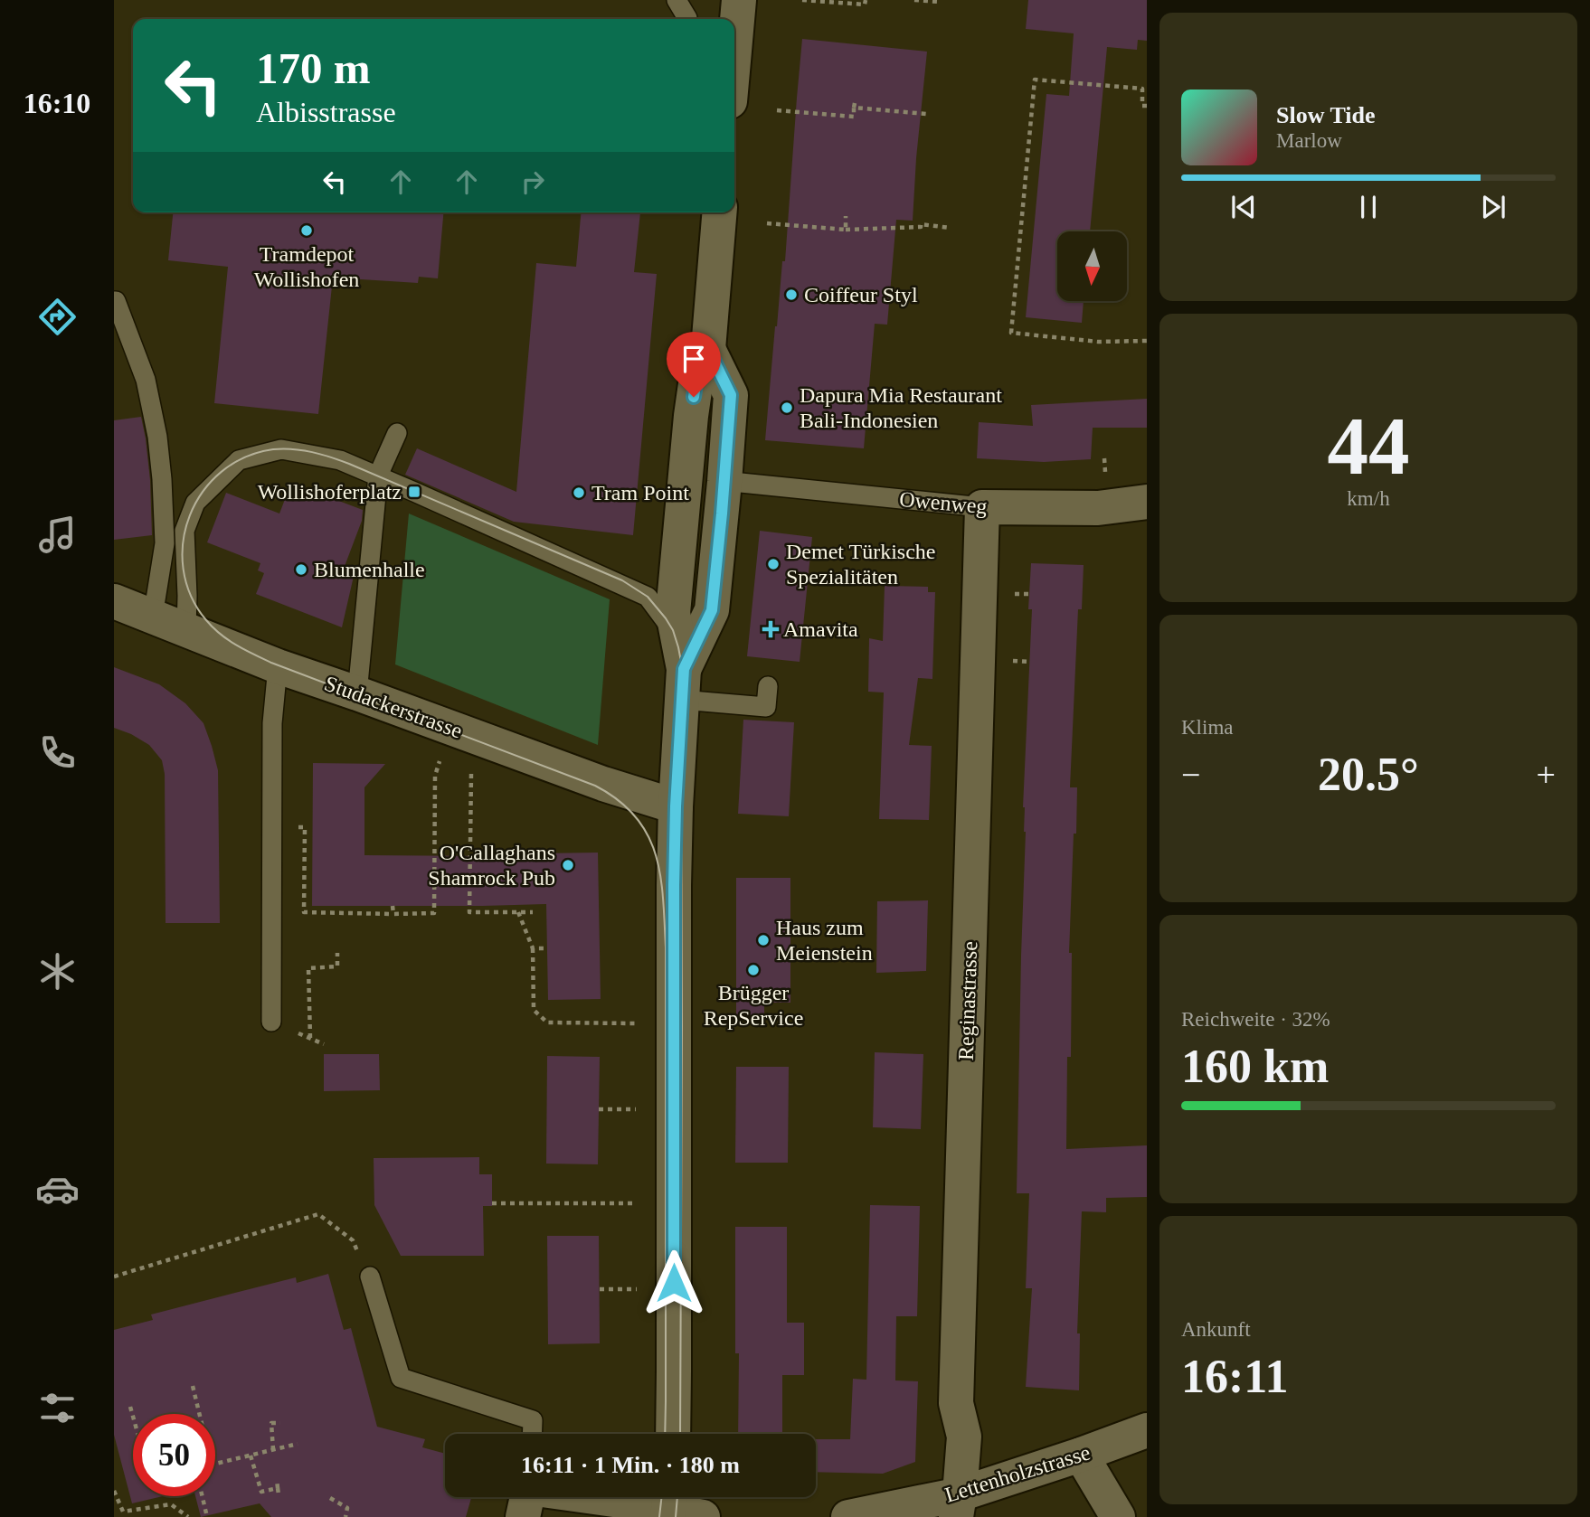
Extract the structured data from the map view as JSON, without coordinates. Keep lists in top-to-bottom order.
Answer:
{
  "streets": {
    "street": [
      "Owenweg",
      "Studackerstrasse",
      "Reginastrasse",
      "Lettenholzstrasse"
    ]
  },
  "crossings": [
    ["Owenweg", "Reginastrasse"],
    ["Reginastrasse", "Lettenholzstrasse"]
  ],
  "places": {
    "other": [
      "Tramdepot Wollishofen",
      "Coiffeur Styl",
      "Dapura Mia Restaurant Bali-Indonesien",
      "Tram Point",
      "Demet Türkische Spezialitäten",
      "Blumenhalle",
      "O'Callaghans Shamrock Pub",
      "Haus zum Meienstein",
      "Brügger RepService"
    ],
    "transit": ["Wollishoferplatz"],
    "health": ["Amavita"]
  },
  "north": "bottom",
  "page": {
    "tabs": "16:10",
    "turn": ["170 m", "Albisstrasse"],
    "song": ["Slow Tide", "Marlow"],
    "tile": [
      ["44", "km/h"],
      "Klima",
      ["Reichweite · 32%", "160 km"],
      ["Ankunft", "16:11"]
    ],
    "heat": ["−", "20.5°", "+"],
    "limit": "50",
    "trip": "16:11 · 1 Min. · 180 m"
  }
}
